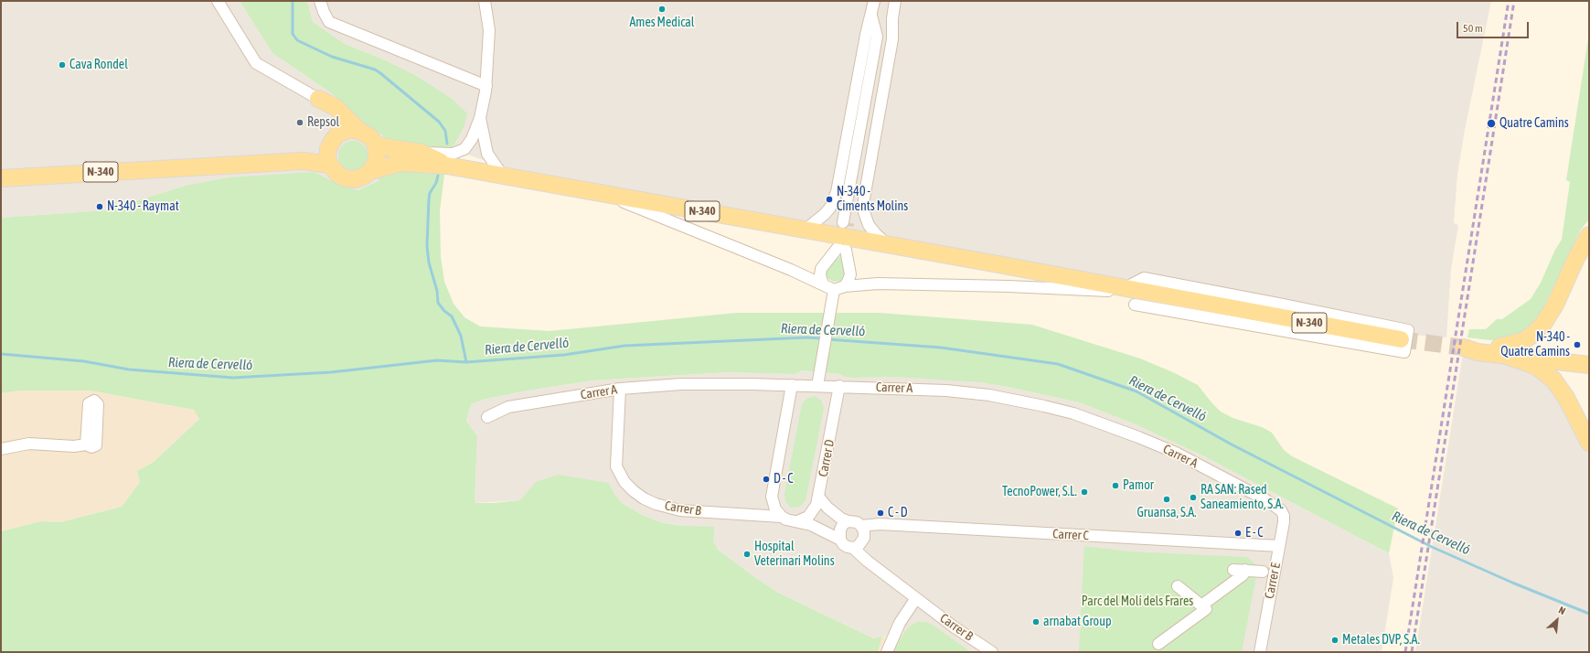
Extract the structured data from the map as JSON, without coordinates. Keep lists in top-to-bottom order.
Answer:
{
  "streets": {
    "main road": ["N-340"],
    "street": [
      "Carrer A",
      "Carrer D",
      "Carrer B",
      "Carrer C",
      "Carrer E"
    ]
  },
  "crossings": [
    ["Carrer A", "Carrer D"],
    ["Carrer A", "Carrer B"],
    ["Carrer A", "Carrer E"],
    ["Carrer D", "Carrer B"],
    ["Carrer B", "Carrer C"],
    ["Carrer C", "Carrer E"]
  ],
  "water": ["Riera de Cervelló"],
  "parks": ["Parc del Molí dels Frares"],
  "places": [
    "Ames Medical",
    "Cava Rondel",
    "Repsol",
    "Quatre Camins",
    "N-340 - Ciments Molins",
    "N-340 - Raymat",
    "N-340 - Quatre Camins",
    "D - C",
    "Pamor",
    "TecnoPower, S.L.",
    "RA SAN: Rased Saneamiento, S.A.",
    "Gruansa, S.A.",
    "C - D",
    "E - C",
    "Hospital Veterinari Molins",
    "arnabat Group",
    "Metales DVP, S.A."
  ],
  "scale_bar": "50 m",
  "north": "top right"
}
